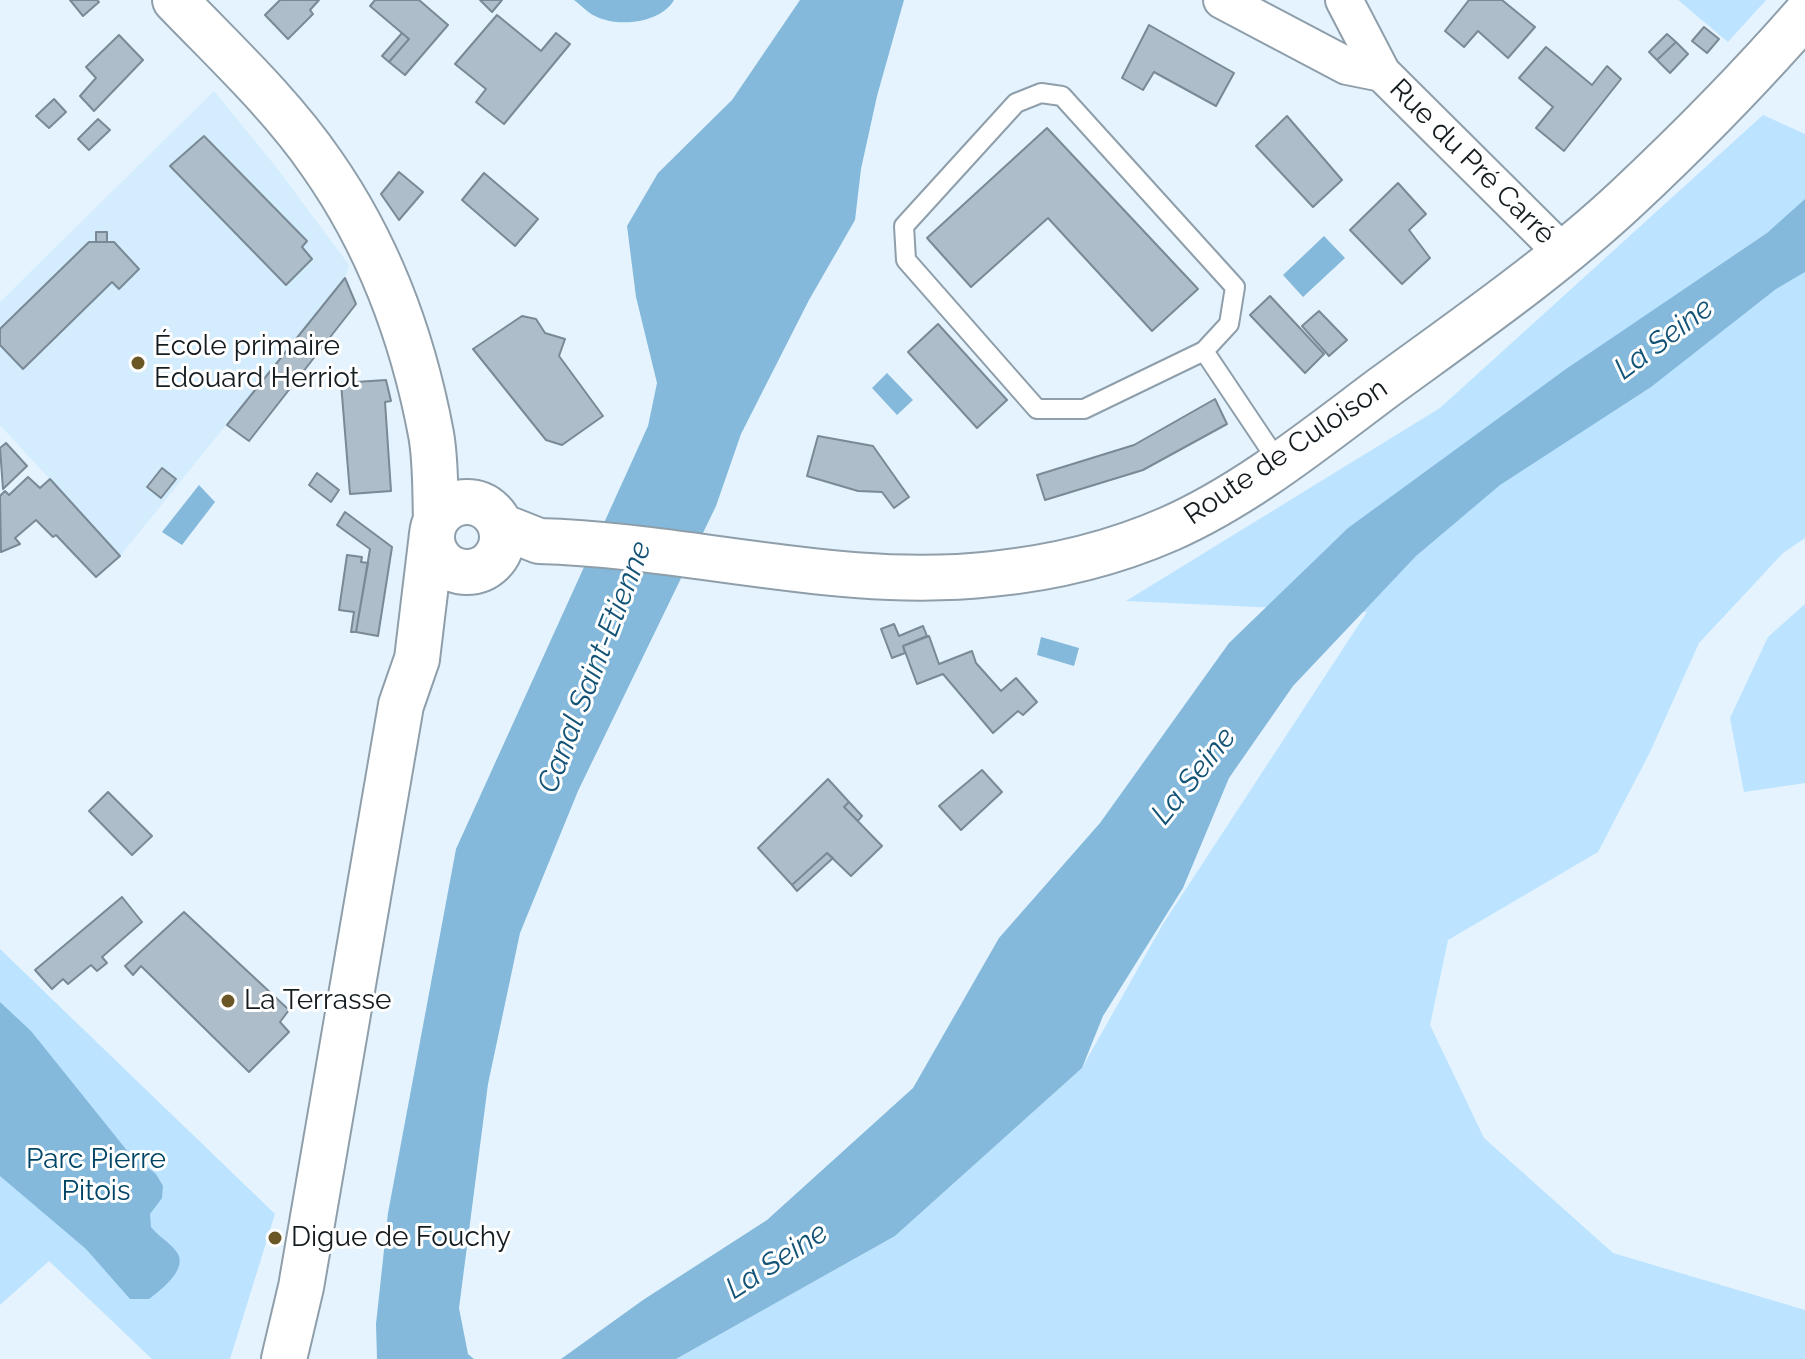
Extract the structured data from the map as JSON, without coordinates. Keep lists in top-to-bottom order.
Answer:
{
  "streets": {
    "street": ["Rue du Pré Carré", "Route de Culoison"]
  },
  "crossings": [
    ["Rue du Pré Carré", "Route de Culoison"]
  ],
  "water": ["La Seine", "Canal Saint-Etienne"],
  "parks": ["Parc Pierre Pitois"],
  "places": ["École primaire Edouard Herriot", "La Terrasse", "Digue de Fouchy"]
}
